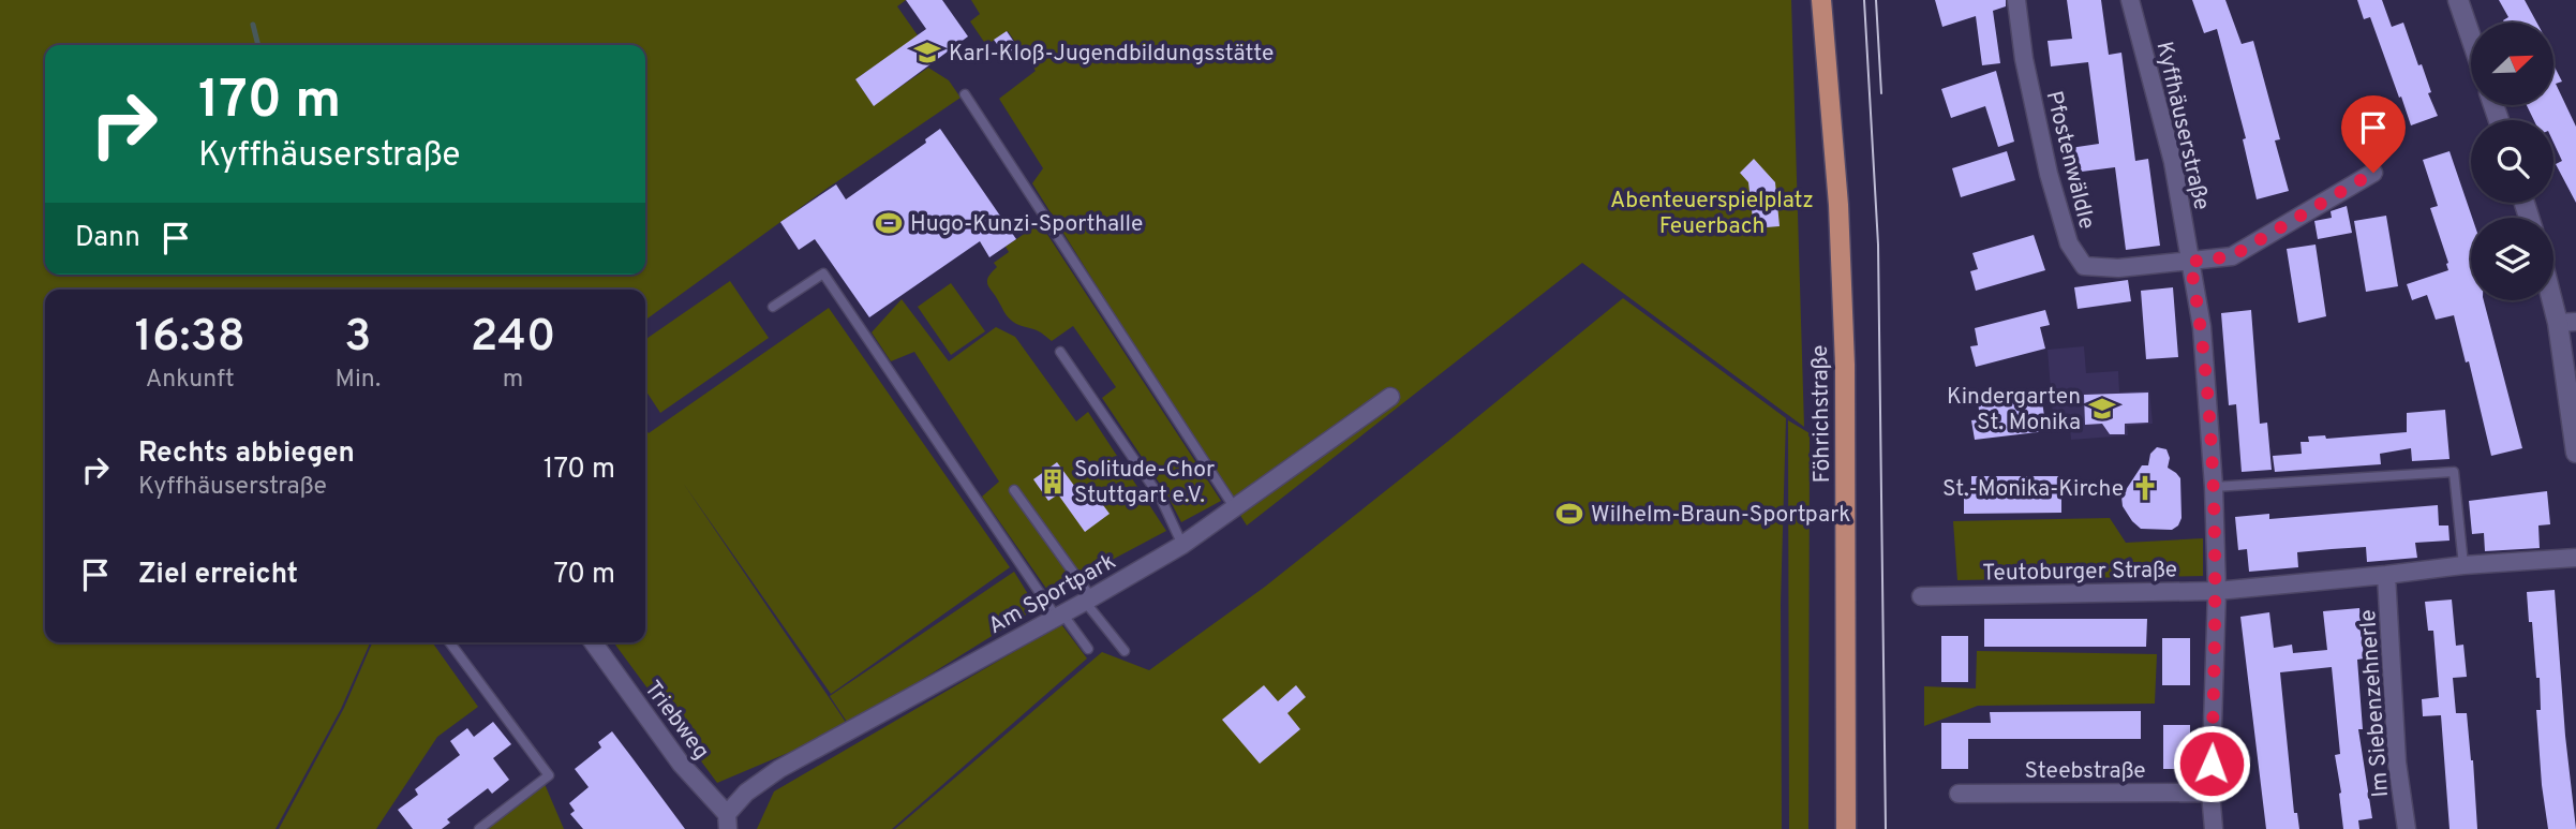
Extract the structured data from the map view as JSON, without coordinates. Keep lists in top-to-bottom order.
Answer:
{
  "streets": {
    "main road": ["Föhrichstraße"],
    "street": [
      "Kyffhäuserstraße",
      "Pfostenwäldle",
      "Teutoburger Straße",
      "Am Sportpark",
      "Im Siebenzehnerle",
      "Triebweg",
      "Steebstraße"
    ]
  },
  "crossings": [
    ["Kyffhäuserstraße", "Pfostenwäldle"],
    ["Kyffhäuserstraße", "Teutoburger Straße"],
    ["Kyffhäuserstraße", "Steebstraße"],
    ["Teutoburger Straße", "Im Siebenzehnerle"],
    ["Am Sportpark", "Triebweg"]
  ],
  "parks": ["Abenteuerspielplatz Feuerbach"],
  "places": {
    "school or university": ["Karl-Kloß-Jugendbildungsstätte", "Kindergarten St. Monika"],
    "sports": ["Hugo-Kunzi-Sporthalle", "Wilhelm-Braun-Sportpark"],
    "building": ["Solitude-Chor Stuttgart e.V."],
    "church": ["St.-Monika-Kirche"]
  },
  "north": "top right",
  "page": {
    "turn": ["170 m", "Kyffhäuserstraße"],
    "then": "Dann",
    "eta": [
      "16:38",
      "Ankunft",
      "3",
      "Min.",
      "240",
      "m"
    ],
    "list": [
      {
        "name": "Rechts abbiegen",
        "note": "Kyffhäuserstraße",
        "value": "170 m"
      },
      {
        "name": "Ziel erreicht",
        "value": "70 m"
      }
    ]
  }
}
